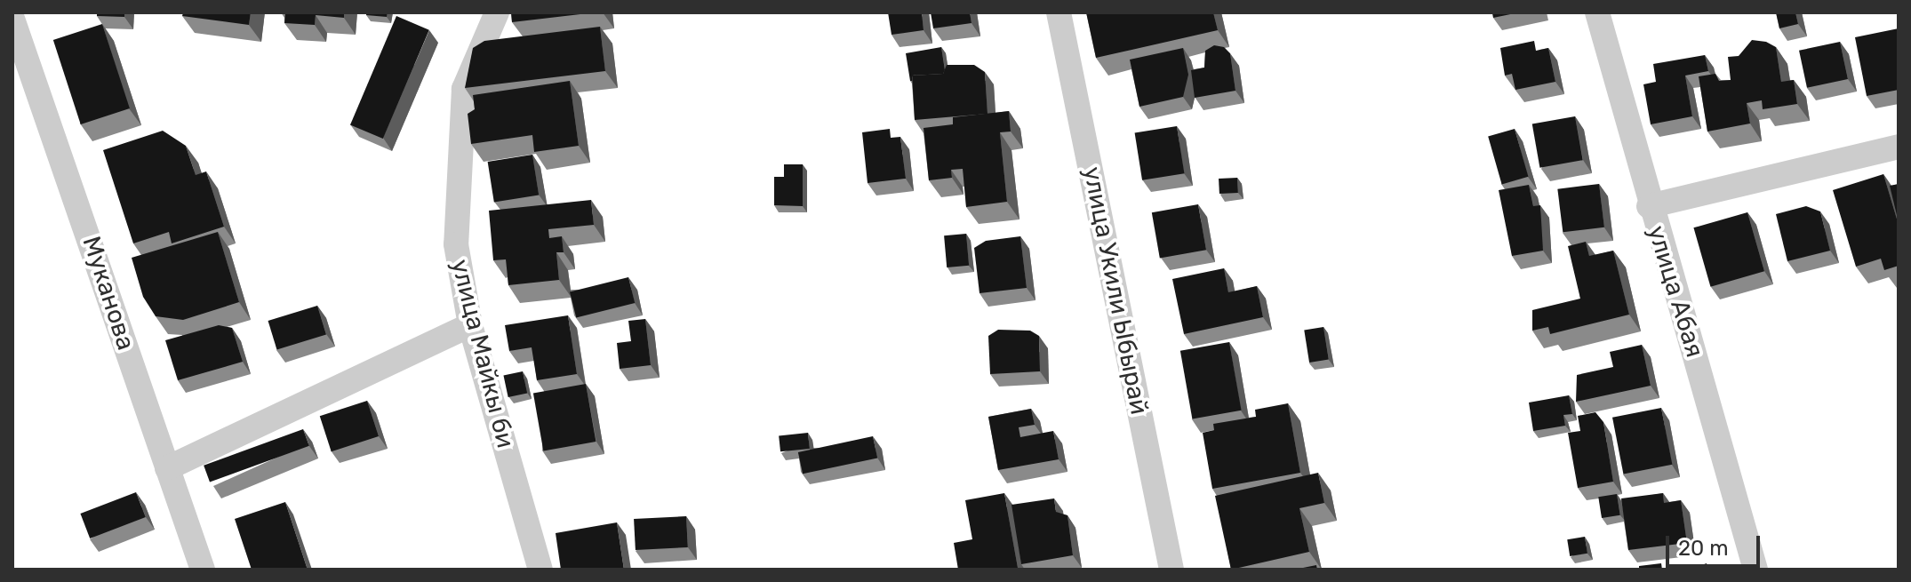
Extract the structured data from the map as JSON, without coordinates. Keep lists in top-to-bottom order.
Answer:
{
  "streets": {
    "street": [
      "улица Укили Ыбырай",
      "улица Абая",
      "Муканова",
      "улица Майкы би"
    ]
  },
  "scale_bar": "20 m"
}
